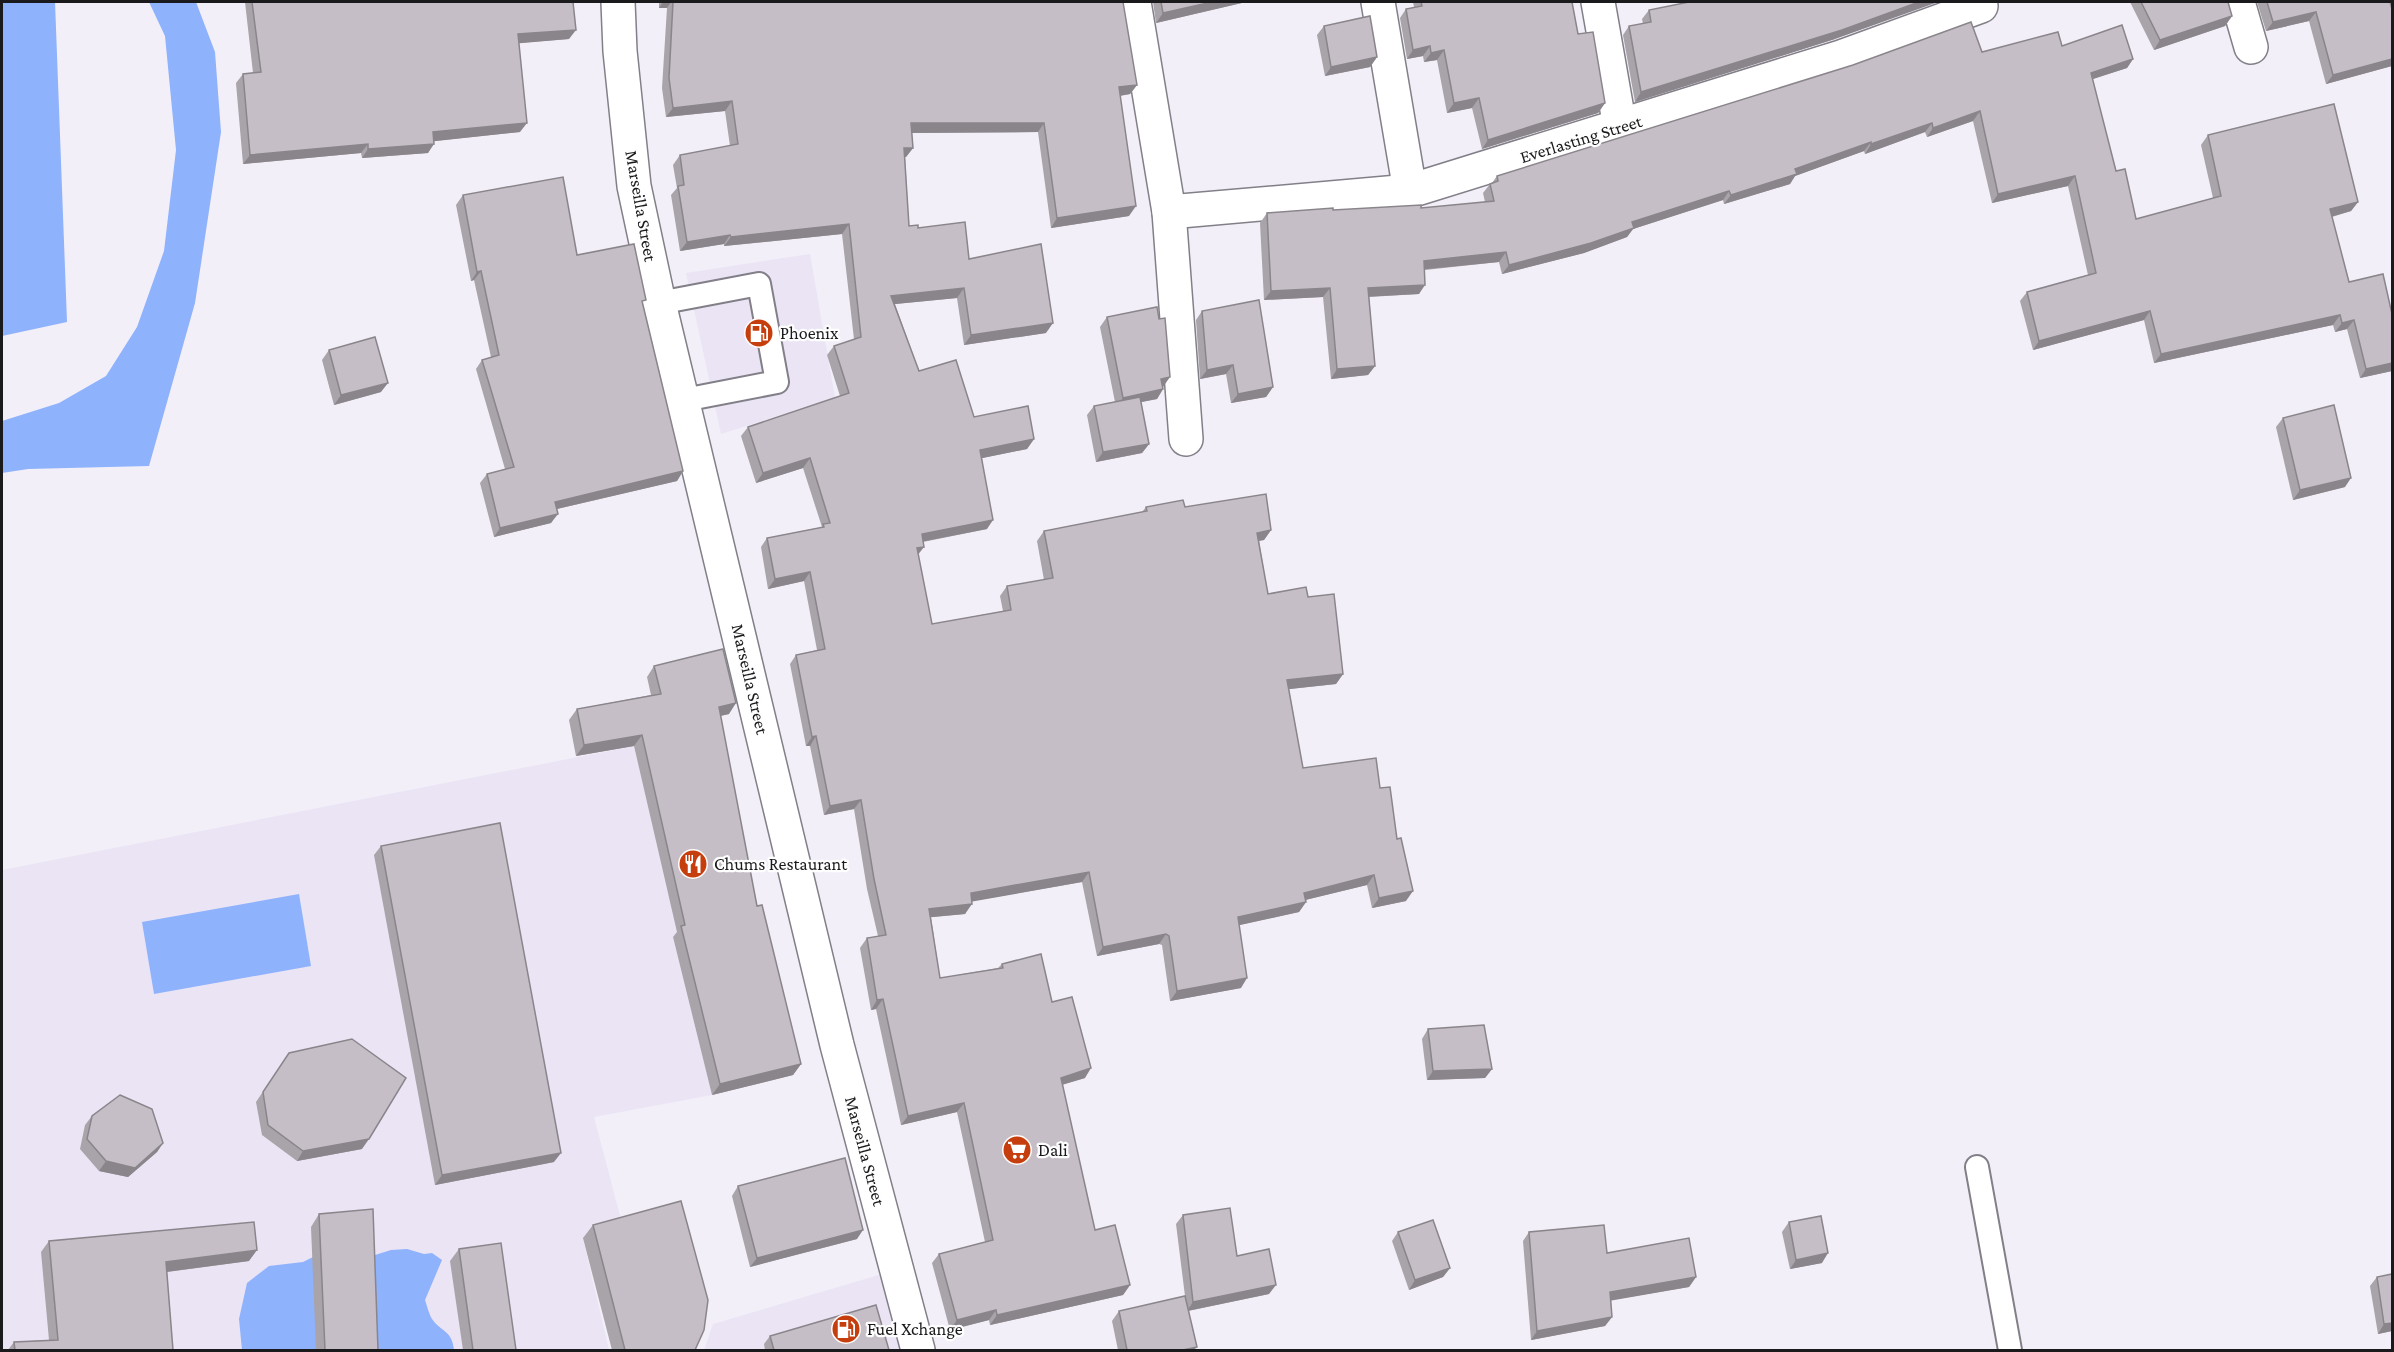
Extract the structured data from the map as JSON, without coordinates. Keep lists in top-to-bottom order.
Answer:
{
  "streets": {
    "street": ["Everlasting Street", "Marseilla Street"]
  },
  "places": {
    "fuel station": ["Phoenix", "Fuel Xchange"],
    "restaurant": ["Chums Restaurant"],
    "supermarket": ["Dali"]
  }
}
